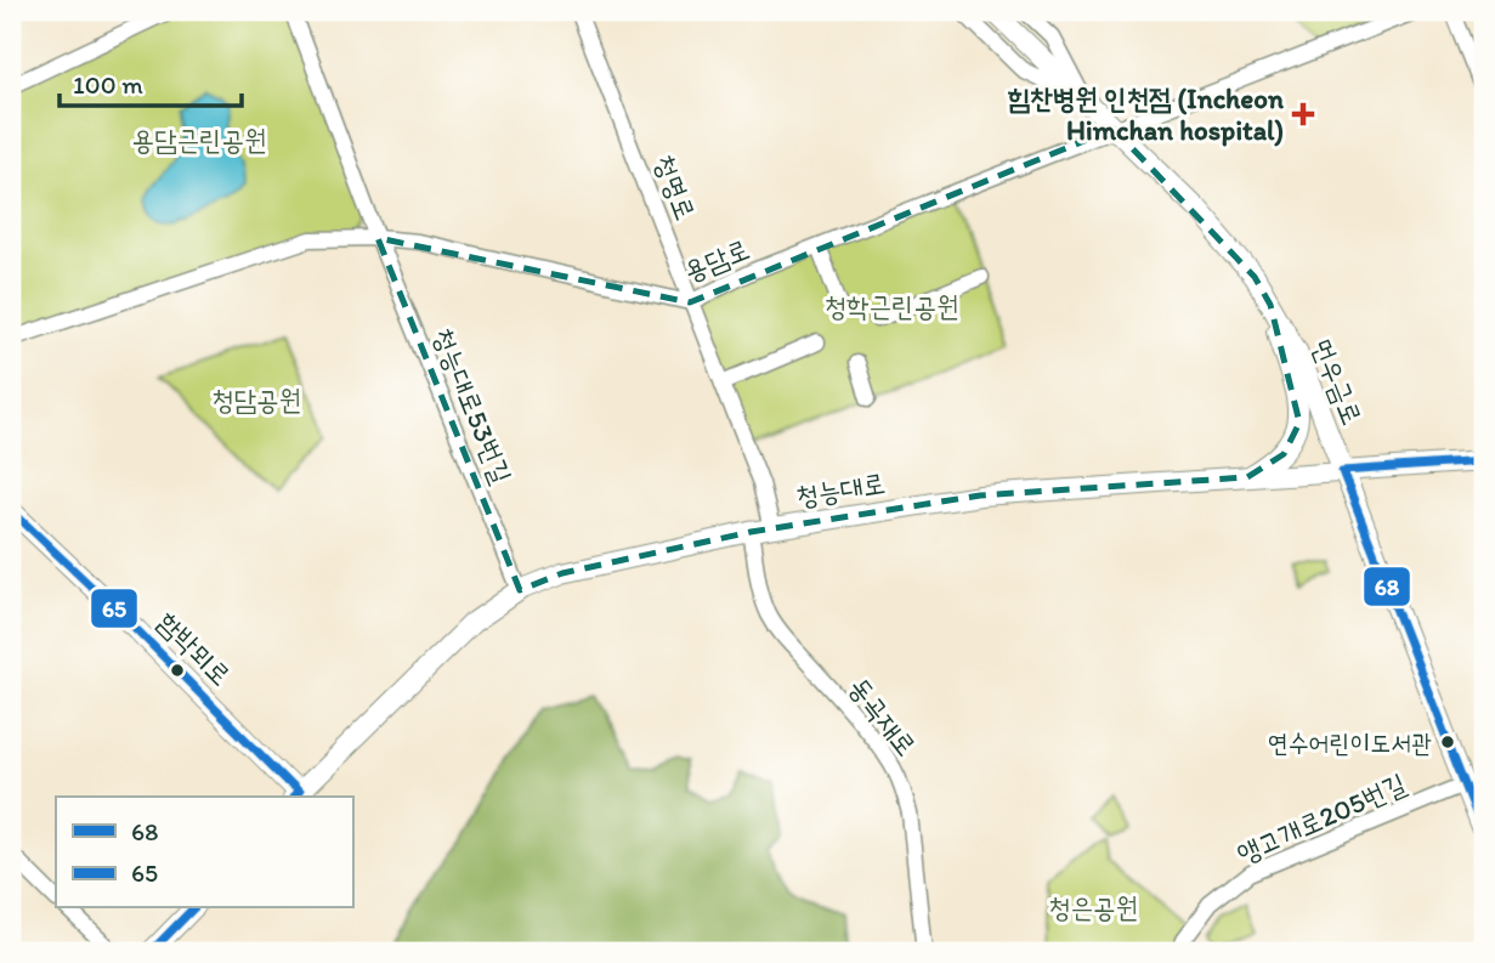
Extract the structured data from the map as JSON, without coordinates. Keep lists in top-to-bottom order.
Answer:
{
  "streets": {
    "main road": ["먼우금로", "청능대로", "함박뫼로"],
    "street": [
      "청명로",
      "용담로",
      "청능대로53번길",
      "동곡재로",
      "앵고개로205번길"
    ]
  },
  "crossings": [
    ["청명로", "용담로"],
    ["청명로", "청능대로"],
    ["용담로", "먼우금로"],
    ["용담로", "청능대로53번길"],
    ["먼우금로", "청능대로"],
    ["먼우금로", "앵고개로205번길"],
    ["청능대로53번길", "청능대로"],
    ["청능대로", "함박뫼로"],
    ["청능대로", "동곡재로"]
  ],
  "parks": [
    "용담근린공원",
    "청학근린공원",
    "청담공원",
    "청은공원"
  ],
  "places": {
    "health": ["힘찬병원 인천점 (Incheon Himchan hospital)"],
    "other": ["연수어린이도서관"]
  },
  "lines": ["transit line 68", "transit line 65"],
  "legend": ["68", "65"],
  "scale_bar": "100 m"
}
